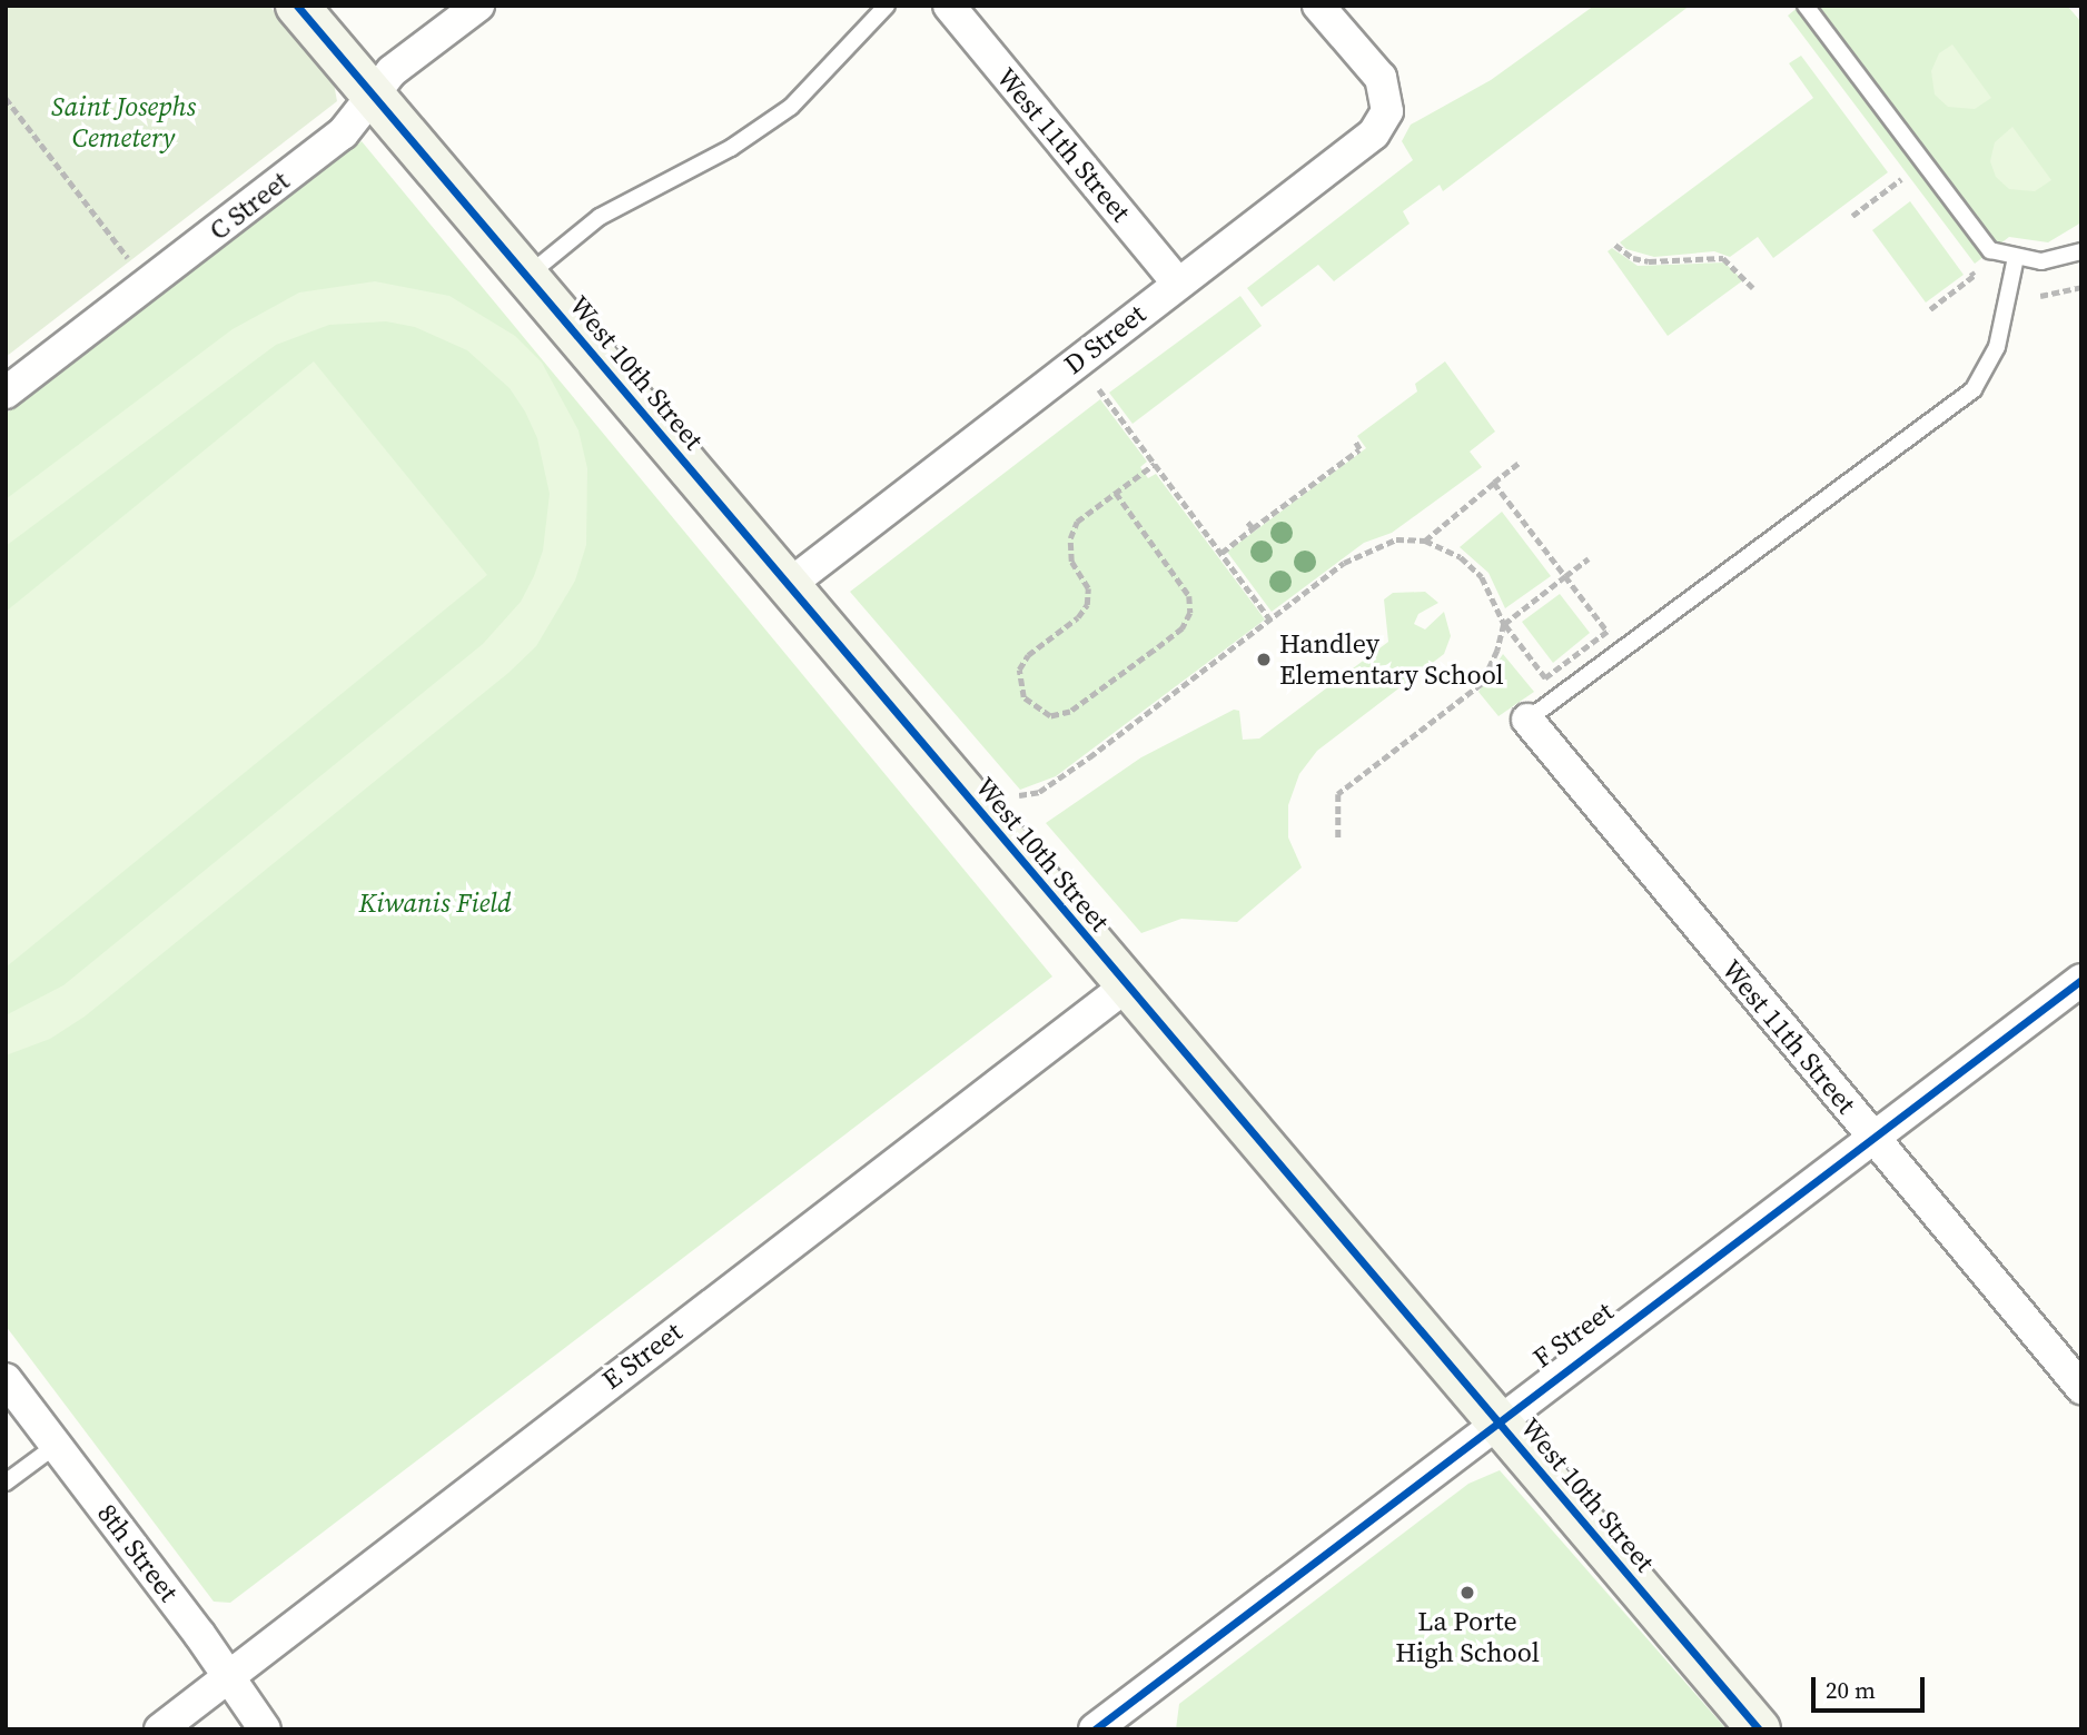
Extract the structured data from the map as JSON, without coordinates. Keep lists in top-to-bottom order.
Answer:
{
  "streets": {
    "street": [
      "West 11th Street",
      "C Street",
      "D Street",
      "West 10th Street",
      "F Street",
      "E Street",
      "8th Street"
    ]
  },
  "crossings": [
    ["West 11th Street", "D Street"],
    ["West 11th Street", "F Street"],
    ["C Street", "West 10th Street"],
    ["D Street", "West 10th Street"],
    ["West 10th Street", "F Street"],
    ["West 10th Street", "E Street"],
    ["E Street", "8th Street"]
  ],
  "parks": ["Saint Josephs Cemetery", "Kiwanis Field"],
  "places": ["Handley Elementary School", "La Porte High School"],
  "scale_bar": "20 m"
}
